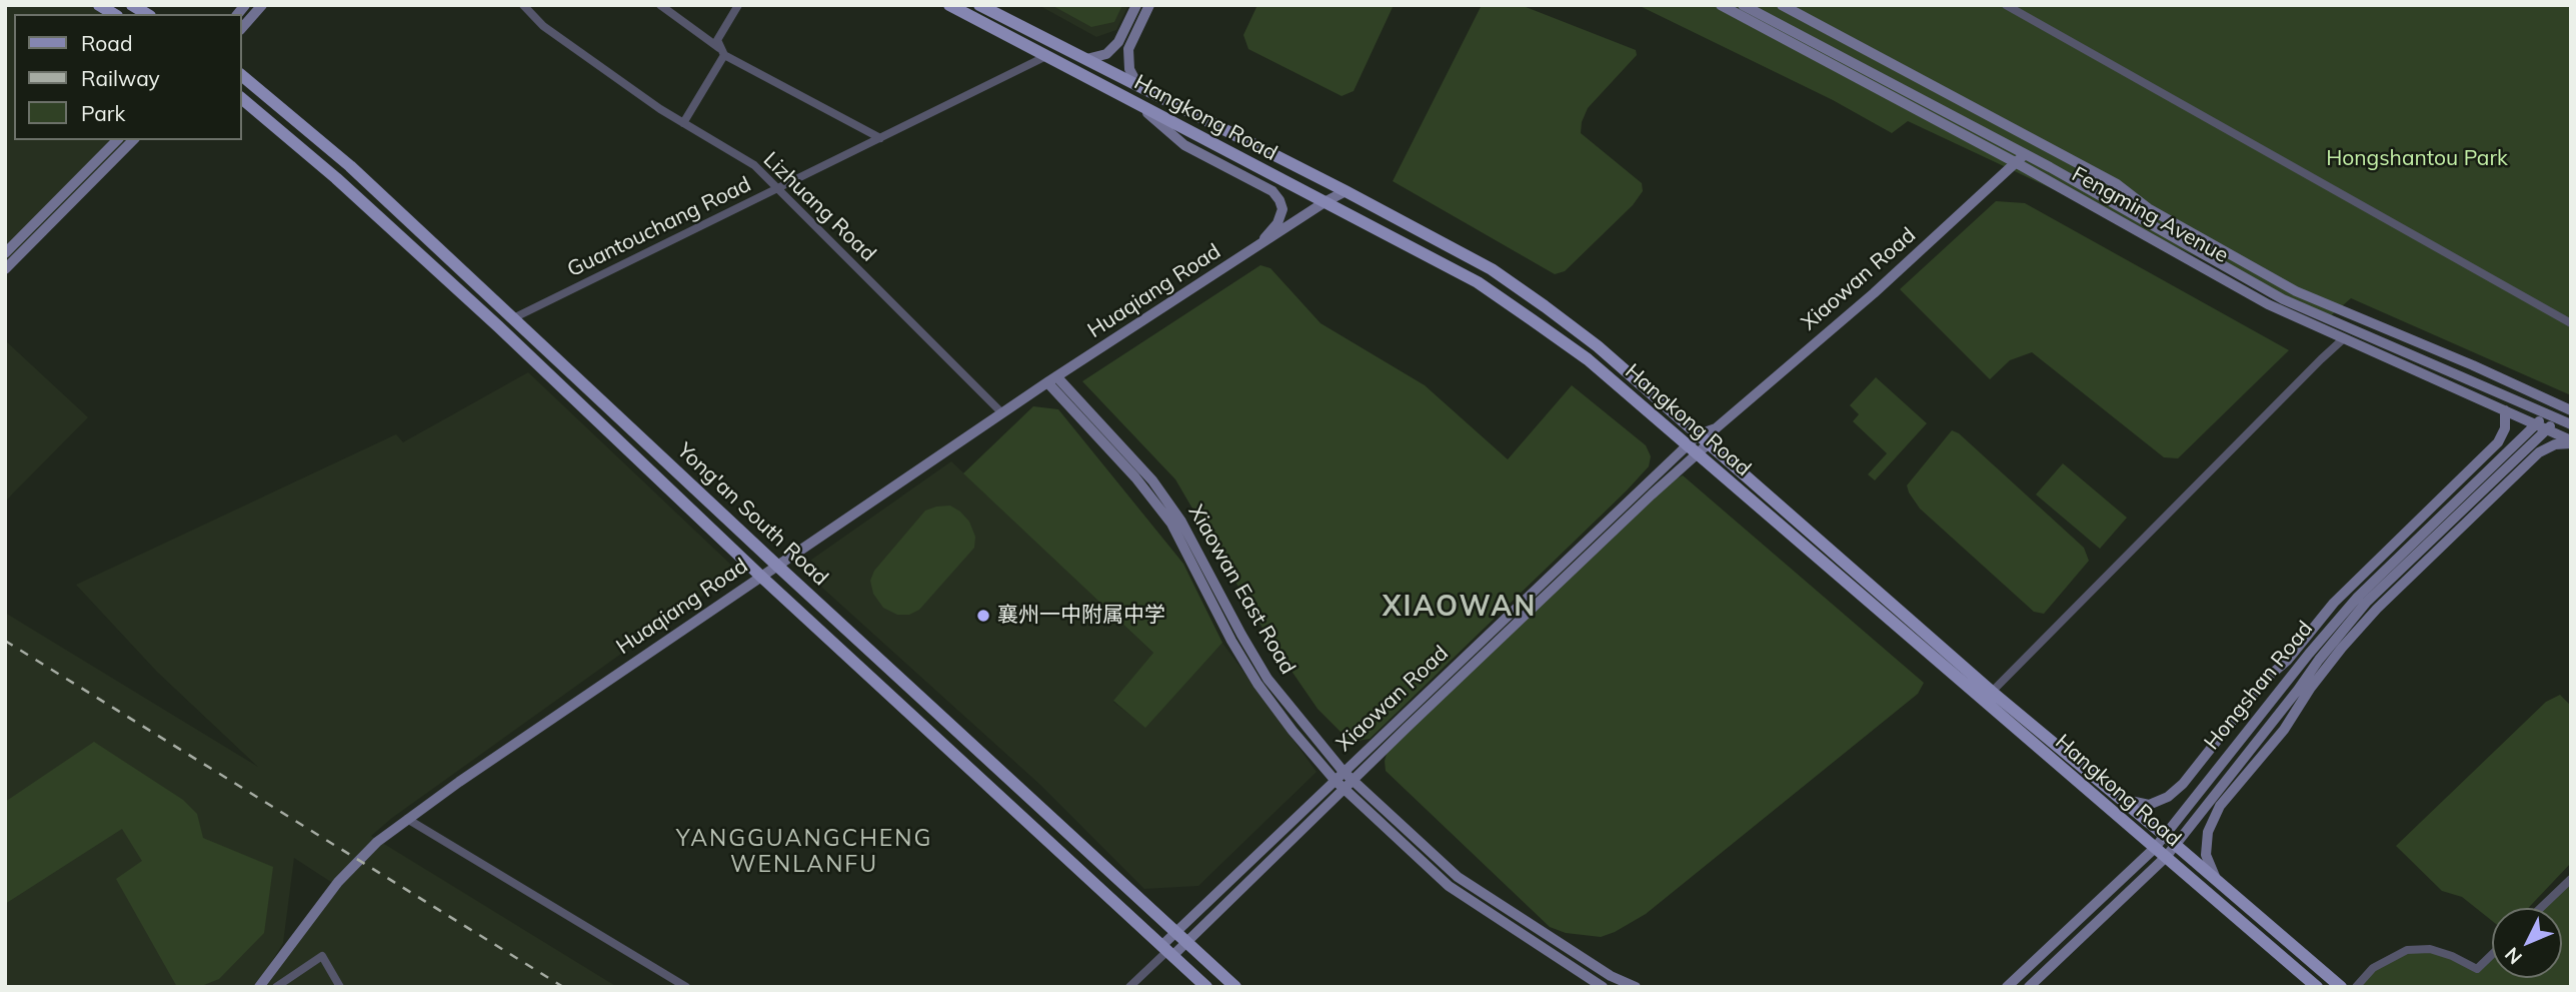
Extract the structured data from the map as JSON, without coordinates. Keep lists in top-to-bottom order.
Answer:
{
  "streets": {
    "main road": ["Hangkong Road", "Yong'an South Road"],
    "street": [
      "Lizhuang Road",
      "Fengming Avenue",
      "Guantouchang Road",
      "Xiaowan Road",
      "Huaqiang Road",
      "Xiaowan East Road",
      "Hongshan Road"
    ]
  },
  "crossings": [
    ["Hangkong Road", "Guantouchang Road"],
    ["Hangkong Road", "Xiaowan Road"],
    ["Hangkong Road", "Huaqiang Road"],
    ["Hangkong Road", "Hongshan Road"],
    ["Lizhuang Road", "Guantouchang Road"],
    ["Lizhuang Road", "Huaqiang Road"],
    ["Fengming Avenue", "Xiaowan Road"],
    ["Fengming Avenue", "Hongshan Road"],
    ["Guantouchang Road", "Yong'an South Road"],
    ["Xiaowan Road", "Yong'an South Road"],
    ["Xiaowan Road", "Xiaowan East Road"],
    ["Huaqiang Road", "Yong'an South Road"],
    ["Huaqiang Road", "Xiaowan East Road"]
  ],
  "districts": ["XIAOWAN", "YANGGUANGCHENG WENLANFU"],
  "parks": ["Hongshantou Park"],
  "places": ["襄州一中附属中学"],
  "legend": ["Road", "Railway", "Park"],
  "north": "bottom left"
}
